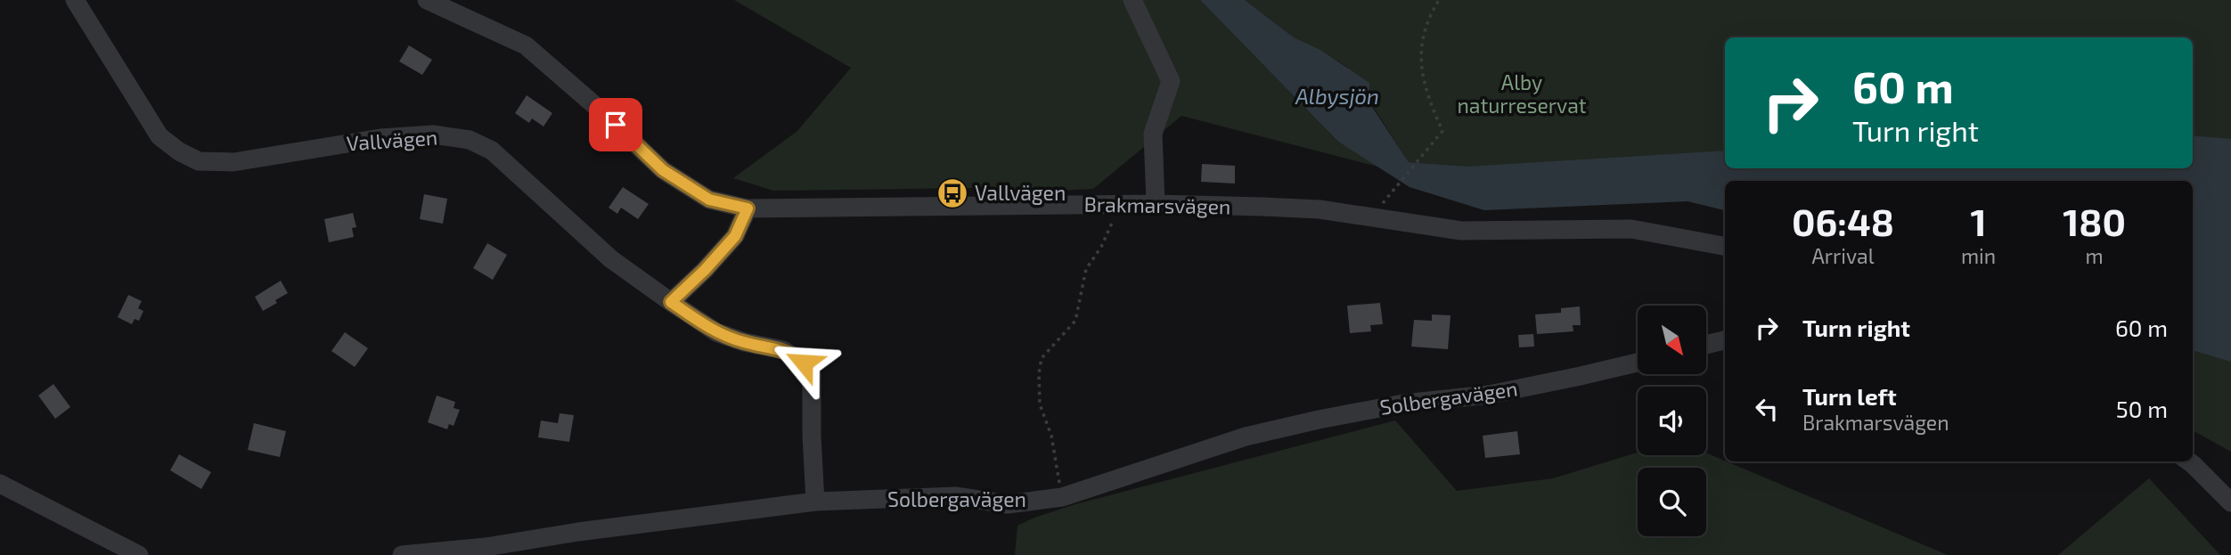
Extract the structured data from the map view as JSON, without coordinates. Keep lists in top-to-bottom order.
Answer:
{
  "streets": {
    "street": ["Vallvägen", "Brakmarsvägen", "Solbergavägen"]
  },
  "crossings": [
    ["Vallvägen", "Solbergavägen"]
  ],
  "water": ["Albysjön"],
  "parks": ["Alby naturreservat"],
  "places": {
    "bus stop": ["Vallvägen"]
  },
  "north": "bottom right",
  "page": {
    "turn": ["60 m", "Turn right"],
    "eta": [
      "06:48",
      "Arrival",
      "1",
      "min",
      "180",
      "m"
    ],
    "list": [
      {
        "name": "Turn right",
        "value": "60 m"
      },
      {
        "name": "Turn left",
        "note": "Brakmarsvägen",
        "value": "50 m"
      }
    ]
  }
}
